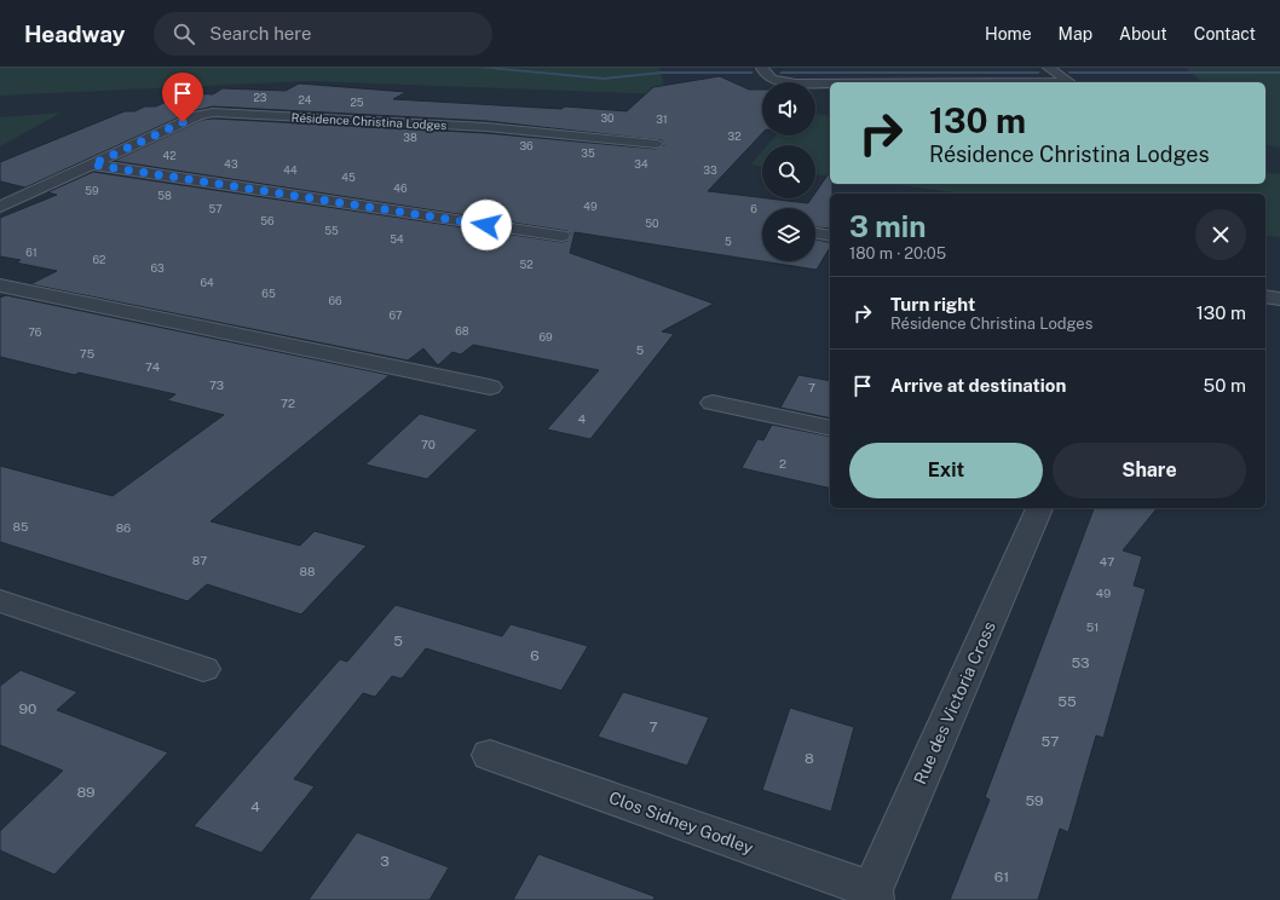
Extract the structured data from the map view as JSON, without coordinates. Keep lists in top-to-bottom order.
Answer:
{
  "streets": {
    "street": ["Résidence Christina Lodges", "Rue des Victoria Cross", "Clos Sidney Godley"]
  },
  "crossings": [
    ["Rue des Victoria Cross", "Clos Sidney Godley"]
  ],
  "house_numbers": [
    "23",
    "24",
    "25",
    "30",
    "31",
    "32",
    "38",
    "36",
    "35",
    "42",
    "43",
    "34",
    "44",
    "33",
    "45",
    "46",
    "59",
    "58",
    "49",
    "57",
    "6",
    "56",
    "50",
    "55",
    "54",
    "5",
    "61",
    "62",
    "52",
    "63",
    "64",
    "65",
    "66",
    "67",
    "68",
    "76",
    "69",
    "5",
    "75",
    "74",
    "73",
    "7",
    "72",
    "4",
    "70",
    "2",
    "85",
    "86",
    "87",
    "47",
    "88",
    "49",
    "51",
    "5",
    "6",
    "53",
    "55",
    "90",
    "7",
    "57",
    "8",
    "89",
    "59",
    "4",
    "3",
    "61"
  ],
  "page": {
    "header": "Headway",
    "search": "Search here",
    "nav": [
      "Home",
      "Map",
      "About",
      "Contact"
    ],
    "turn": ["130 m", "Résidence Christina Lodges"],
    "heading": ["3 min", "180 m · 20:05"],
    "list": [
      {
        "name": "Turn right",
        "note": "Résidence Christina Lodges",
        "value": "130 m"
      },
      {
        "name": "Arrive at destination",
        "value": "50 m"
      }
    ],
    "buttons": ["Exit", "Share"]
  }
}
